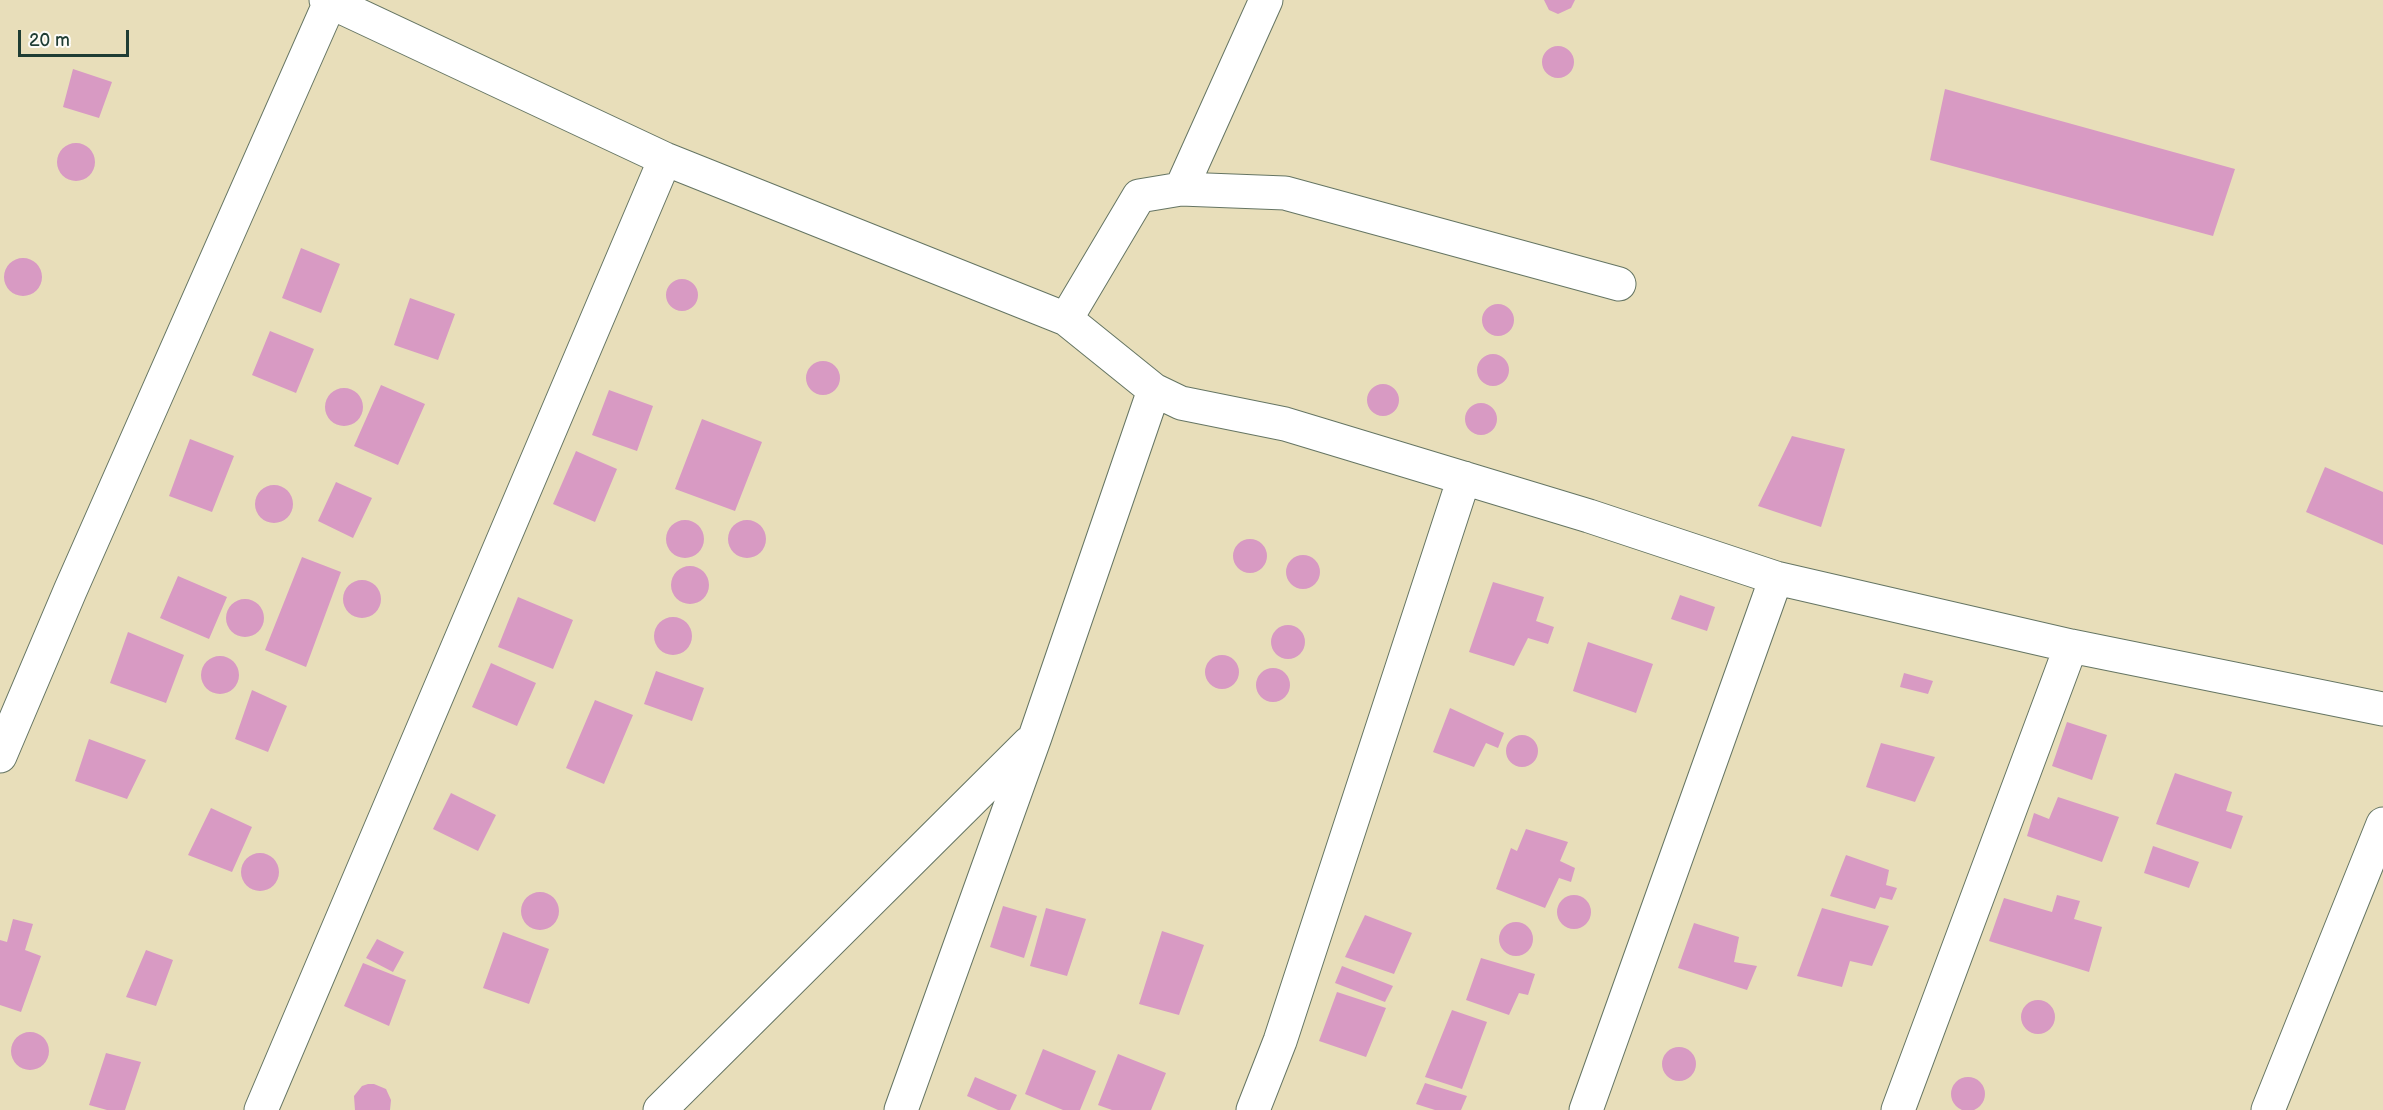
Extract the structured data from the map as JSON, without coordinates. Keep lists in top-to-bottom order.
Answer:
{
  "scale_bar": "20 m"
}
